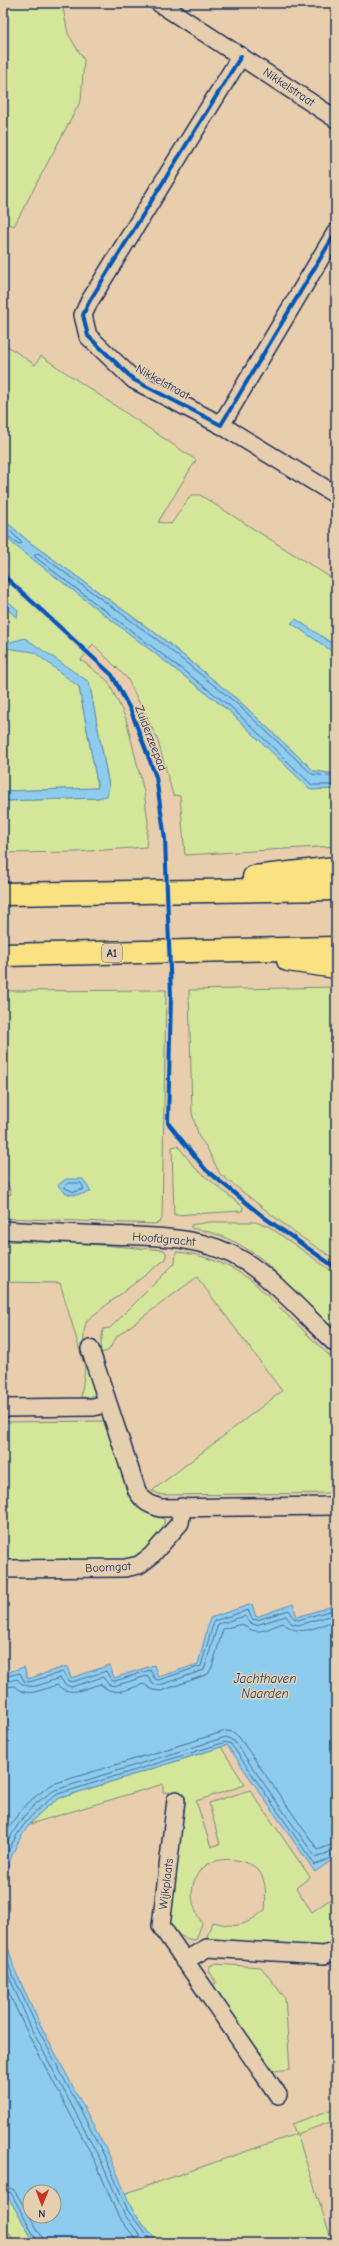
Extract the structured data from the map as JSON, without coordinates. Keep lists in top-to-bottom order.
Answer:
{
  "streets": {
    "highway": ["A1"],
    "street": [
      "Nikkelstraat",
      "Hoofdgracht",
      "Boomgat",
      "Wijkplaats"
    ],
    "cycle path": ["Zuiderzeepad"]
  },
  "water": ["Jachthaven Naarden"],
  "north": "bottom"
}
